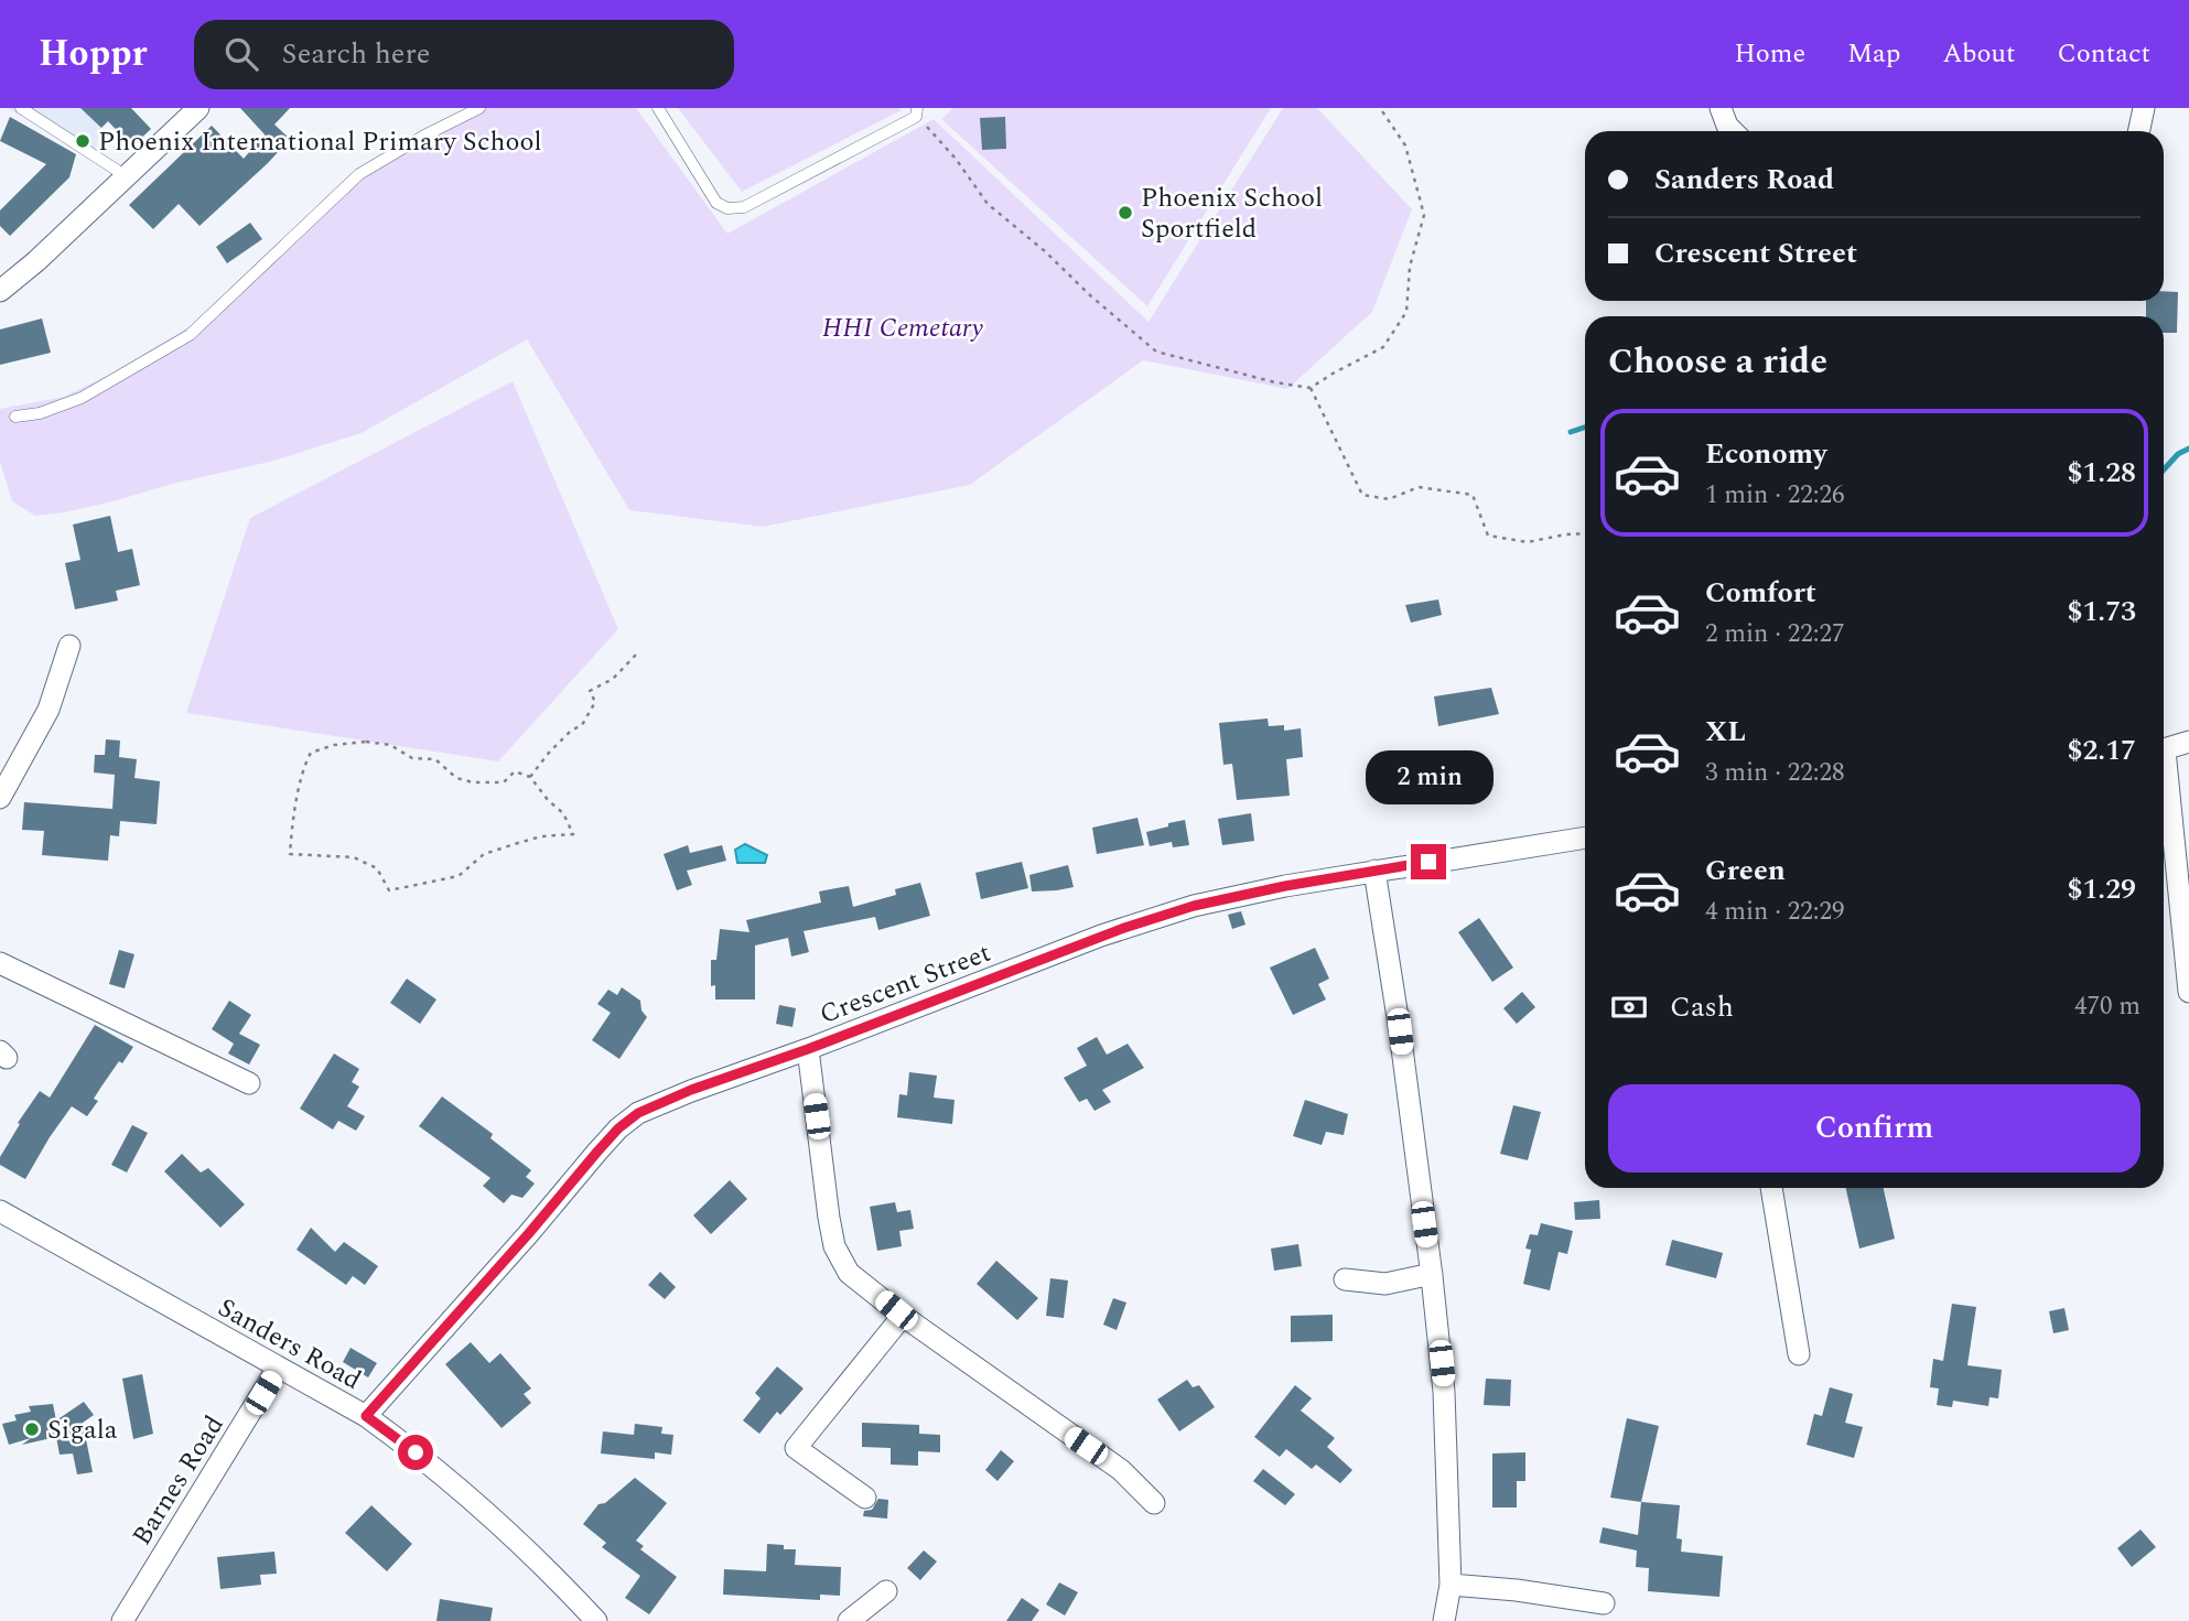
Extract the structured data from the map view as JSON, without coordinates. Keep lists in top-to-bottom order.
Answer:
{
  "streets": {
    "street": ["Crescent Street", "Sanders Road", "Barnes Road"]
  },
  "crossings": [
    ["Crescent Street", "Sanders Road"],
    ["Sanders Road", "Barnes Road"]
  ],
  "parks": ["HHI Cemetary"],
  "places": ["Phoenix International Primary School", "Phoenix School Sportfield", "Sigala"],
  "page": {
    "header": "Hoppr",
    "search": "Search here",
    "nav": [
      "Home",
      "Map",
      "About",
      "Contact"
    ],
    "banner": ["Sanders Road", "Crescent Street"],
    "heading": "Choose a ride",
    "list": [
      {
        "name": "Economy",
        "note": "1 min · 22:26",
        "value": "$1.28"
      },
      {
        "name": "Comfort",
        "note": "2 min · 22:27",
        "value": "$1.73"
      },
      {
        "name": "XL",
        "note": "3 min · 22:28",
        "value": "$2.17"
      },
      {
        "name": "Green",
        "note": "4 min · 22:29",
        "value": "$1.29"
      }
    ],
    "bubble": "2 min",
    "pay": ["Cash", "470 m"],
    "buttons": "Confirm"
  }
}
